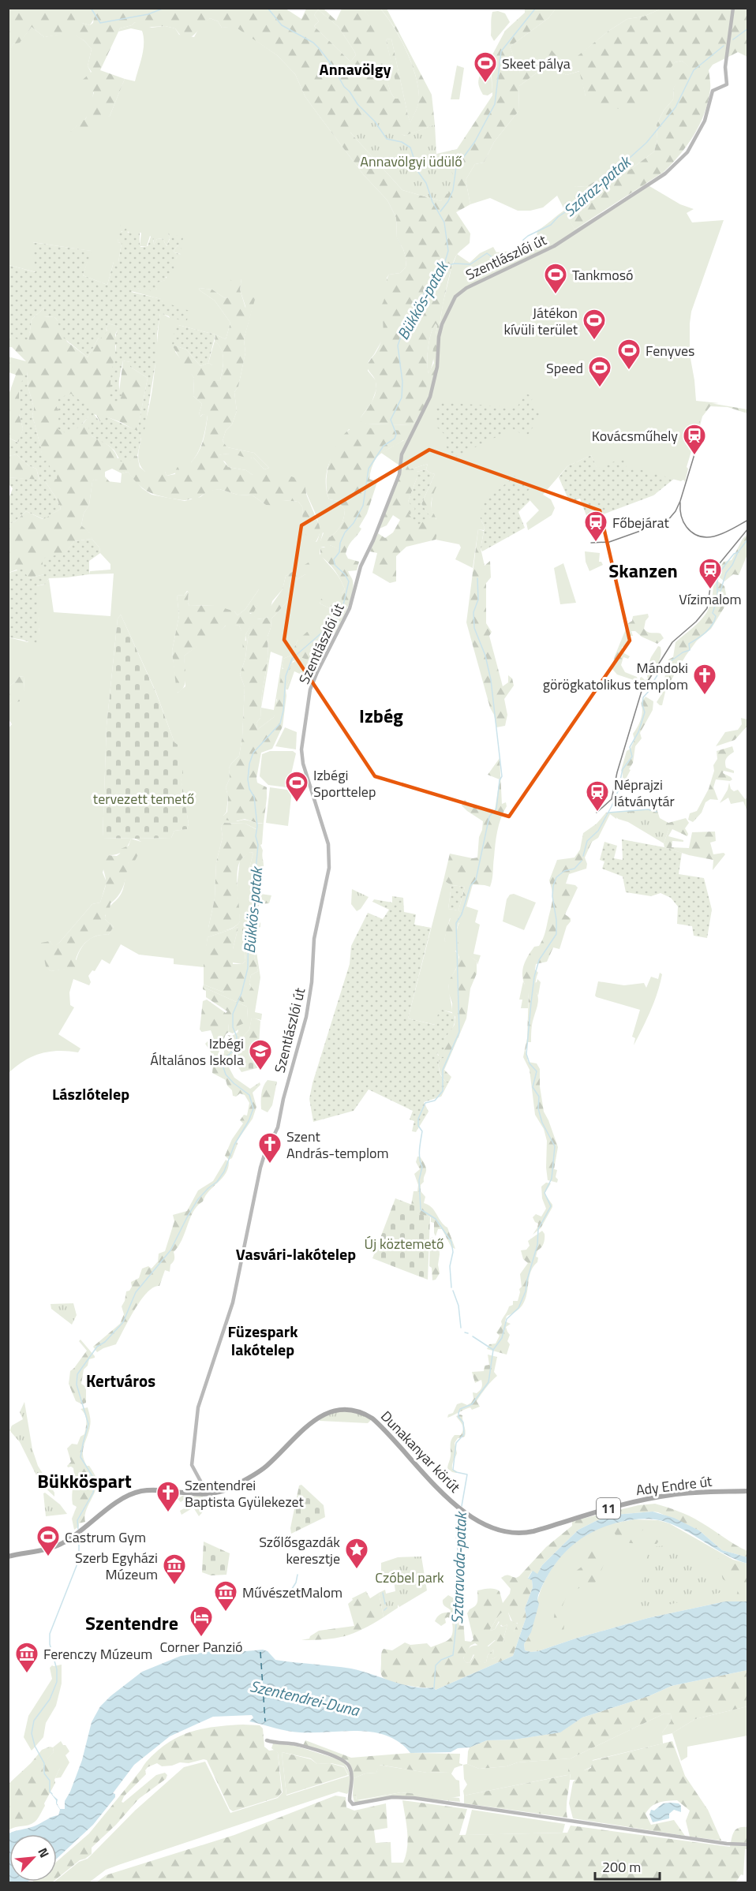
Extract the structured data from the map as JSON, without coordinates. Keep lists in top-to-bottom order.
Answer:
{
  "streets": {
    "main road": [
      "Szentlászlói út",
      "Dunakanyar körút",
      "Ady Endre út",
      "11"
    ]
  },
  "crossings": [
    ["Szentlászlói út", "Dunakanyar körút"],
    ["Dunakanyar körút", "Ady Endre út"]
  ],
  "districts": [
    "Annavölgy",
    "Skanzen",
    "Izbég",
    "Lászlótelep",
    "Vasvári-lakótelep",
    "Füzespark lakótelep",
    "Kertváros",
    "Bükköspart",
    "Szentendre"
  ],
  "water": [
    "Száraz-patak",
    "Bükkös-patak",
    "Sztaravoda-patak",
    "Szentendrei-Duna"
  ],
  "parks": [
    "Annavölgyi üdülő",
    "tervezett temető",
    "Új köztemető",
    "Czóbel park"
  ],
  "places": {
    "sports": [
      "Skeet pálya",
      "Tankmosó",
      "Játékon kívüli terület",
      "Fenyves",
      "Speed",
      "Izbégi Sporttelep",
      "Castrum Gym"
    ],
    "station": [
      "Kovácsműhely",
      "Főbejárat",
      "Vízimalom",
      "Néprajzi látványtár"
    ],
    "church": ["Mándoki görögkatolikus templom", "Szent András-templom", "Szentendrei Baptista Gyülekezet"],
    "school or university": ["Izbégi Általános Iskola"],
    "place": ["Szőlősgazdák keresztje"],
    "museum": ["Szerb Egyházi Múzeum", "MűvészetMalom", "Ferenczy Múzeum"],
    "hotel": ["Corner Panzió"]
  },
  "scale_bar": "200 m",
  "north": "top right"
}
